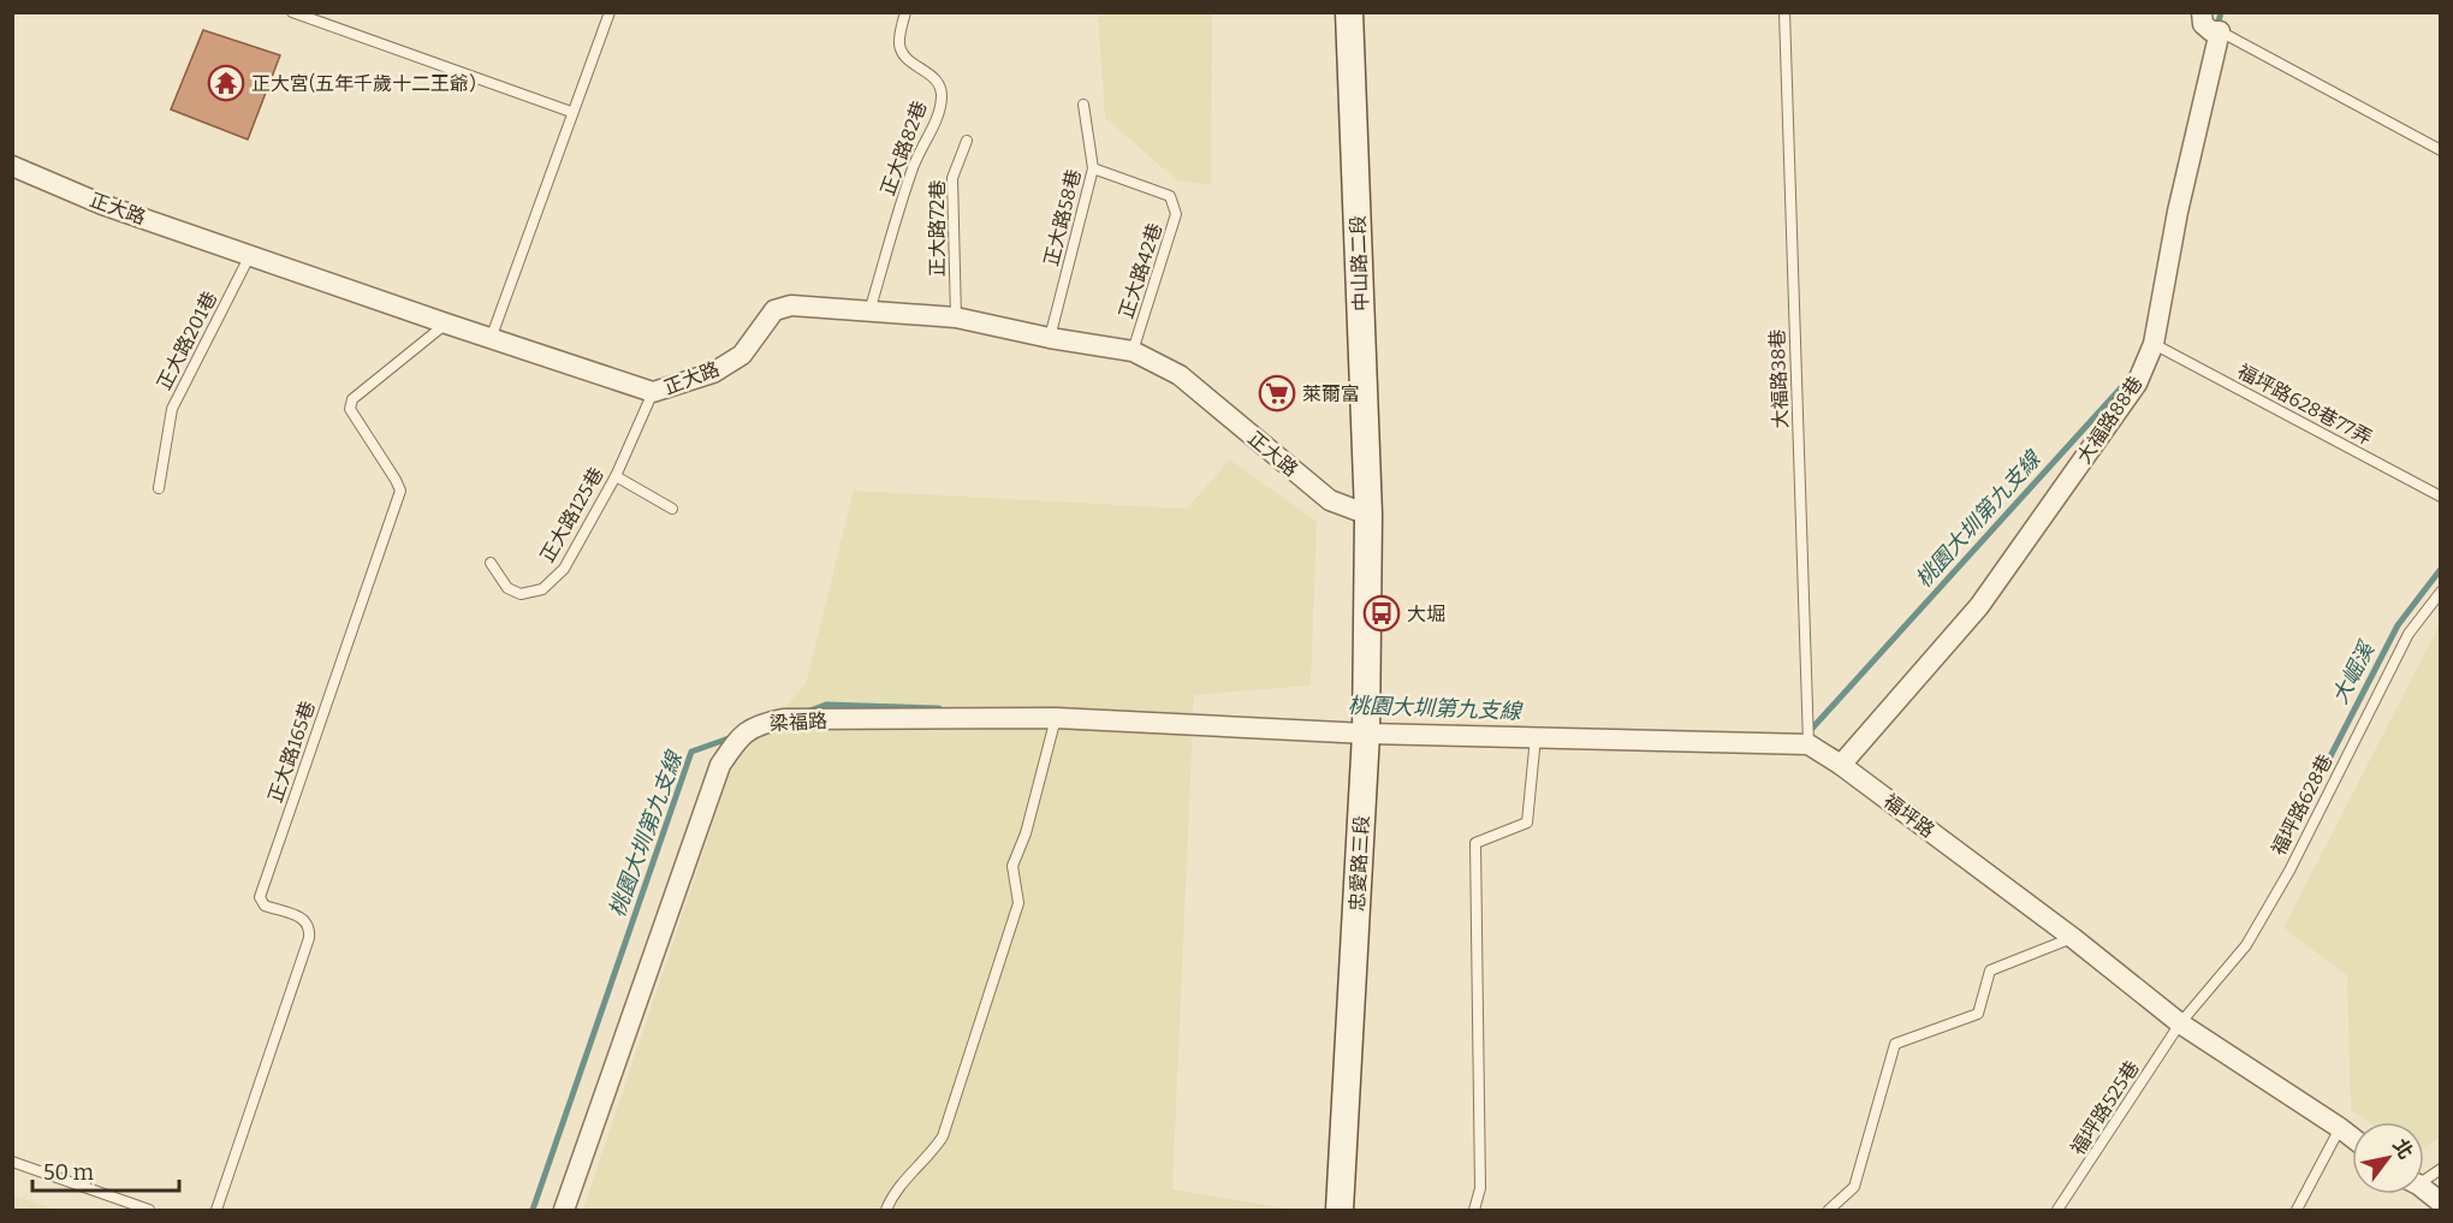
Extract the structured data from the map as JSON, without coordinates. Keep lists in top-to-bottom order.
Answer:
{
  "streets": {
    "main road": ["中山路二段", "忠愛路三段"],
    "street": [
      "正大路",
      "大福路88巷",
      "梁福路",
      "福坪路"
    ],
    "lane": [
      "正大路82巷",
      "正大路58巷",
      "正大路72巷",
      "正大路42巷",
      "正大路201巷",
      "大福路38巷",
      "福坪路628巷77弄",
      "正大路125巷",
      "正大路165巷",
      "福坪路628巷",
      "福坪路525巷"
    ]
  },
  "crossings": [
    ["正大路82巷", "正大路"],
    ["正大路", "正大路58巷"],
    ["正大路", "正大路72巷"],
    ["正大路", "中山路二段"],
    ["正大路", "正大路42巷"],
    ["正大路", "正大路201巷"],
    ["正大路", "正大路125巷"],
    ["正大路", "正大路165巷"],
    ["正大路", "忠愛路三段"],
    ["正大路58巷", "正大路42巷"],
    ["中山路二段", "忠愛路三段"],
    ["大福路38巷", "福坪路"],
    ["福坪路628巷77弄", "大福路88巷"],
    ["大福路88巷", "福坪路"],
    ["梁福路", "忠愛路三段"],
    ["福坪路628巷", "福坪路"],
    ["福坪路628巷", "福坪路525巷"],
    ["福坪路", "福坪路525巷"]
  ],
  "water": ["桃園大圳第九支線", "大崛溪"],
  "places": {
    "temple": ["正大宮(五年千歲十二王爺）"],
    "supermarket": ["萊爾富"],
    "bus stop": ["大堀"]
  },
  "scale_bar": "50 m",
  "north": "top right"
}
